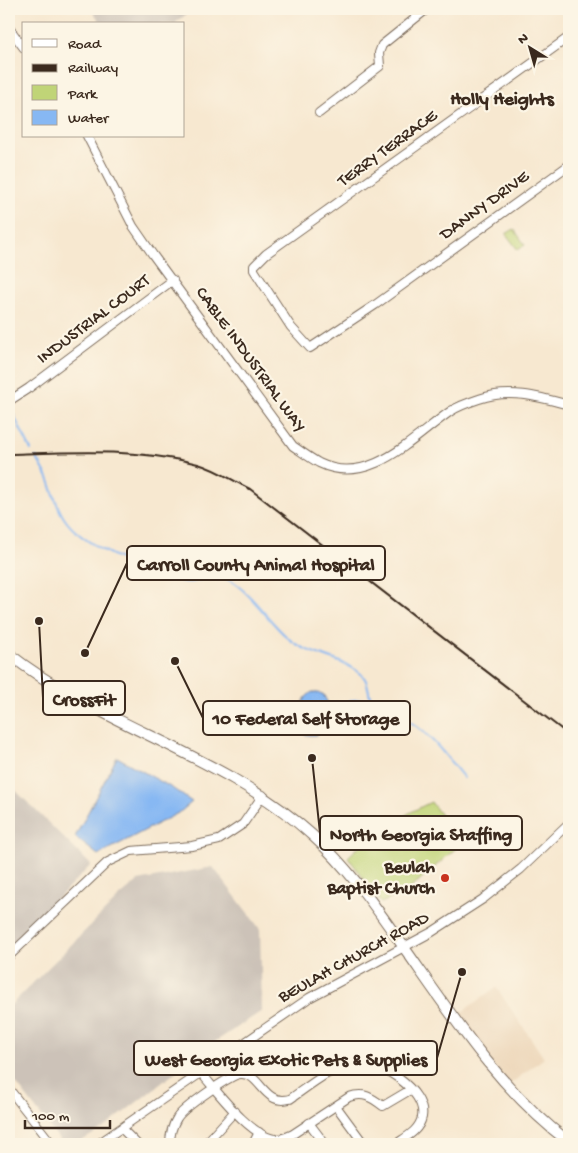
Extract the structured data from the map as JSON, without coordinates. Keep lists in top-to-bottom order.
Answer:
{
  "streets": {
    "street": [
      "TERRY TERRACE",
      "DANNY DRIVE",
      "INDUSTRIAL COURT",
      "CABLE INDUSTRIAL WAY",
      "BEULAH CHURCH ROAD"
    ]
  },
  "crossings": [
    ["TERRY TERRACE", "DANNY DRIVE"],
    ["INDUSTRIAL COURT", "CABLE INDUSTRIAL WAY"]
  ],
  "districts": ["Holly Heights"],
  "places": [
    "CrossFit",
    "Carroll County Animal Hospital",
    "10 Federal Self Storage",
    "North Georgia Staffing",
    "Beulah Baptist Church",
    "West Georgia Exotic Pets & Supplies"
  ],
  "legend": [
    "Road",
    "Railway",
    "Park",
    "Water"
  ],
  "scale_bar": "100 m",
  "north": "top left"
}
